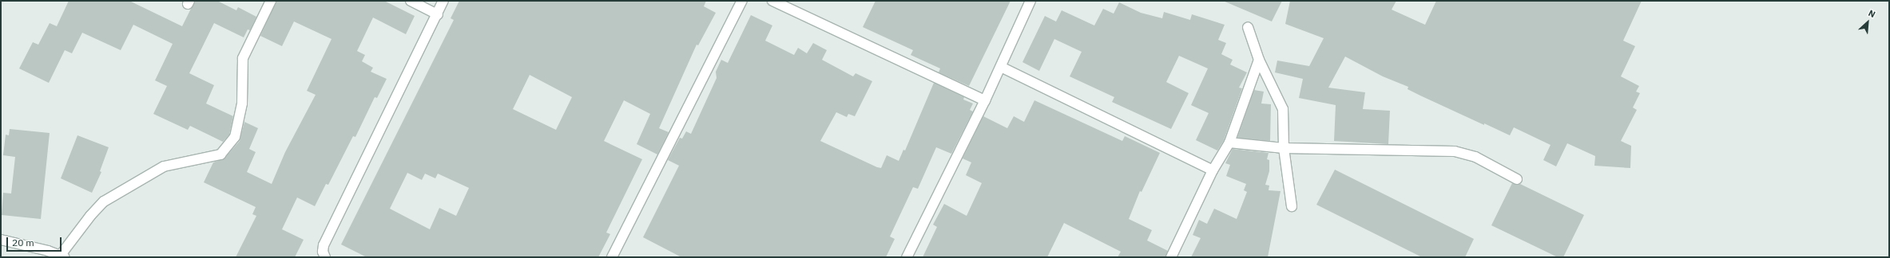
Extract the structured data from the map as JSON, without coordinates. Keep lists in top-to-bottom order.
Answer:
{
  "scale_bar": "20 m",
  "north": "top right"
}
